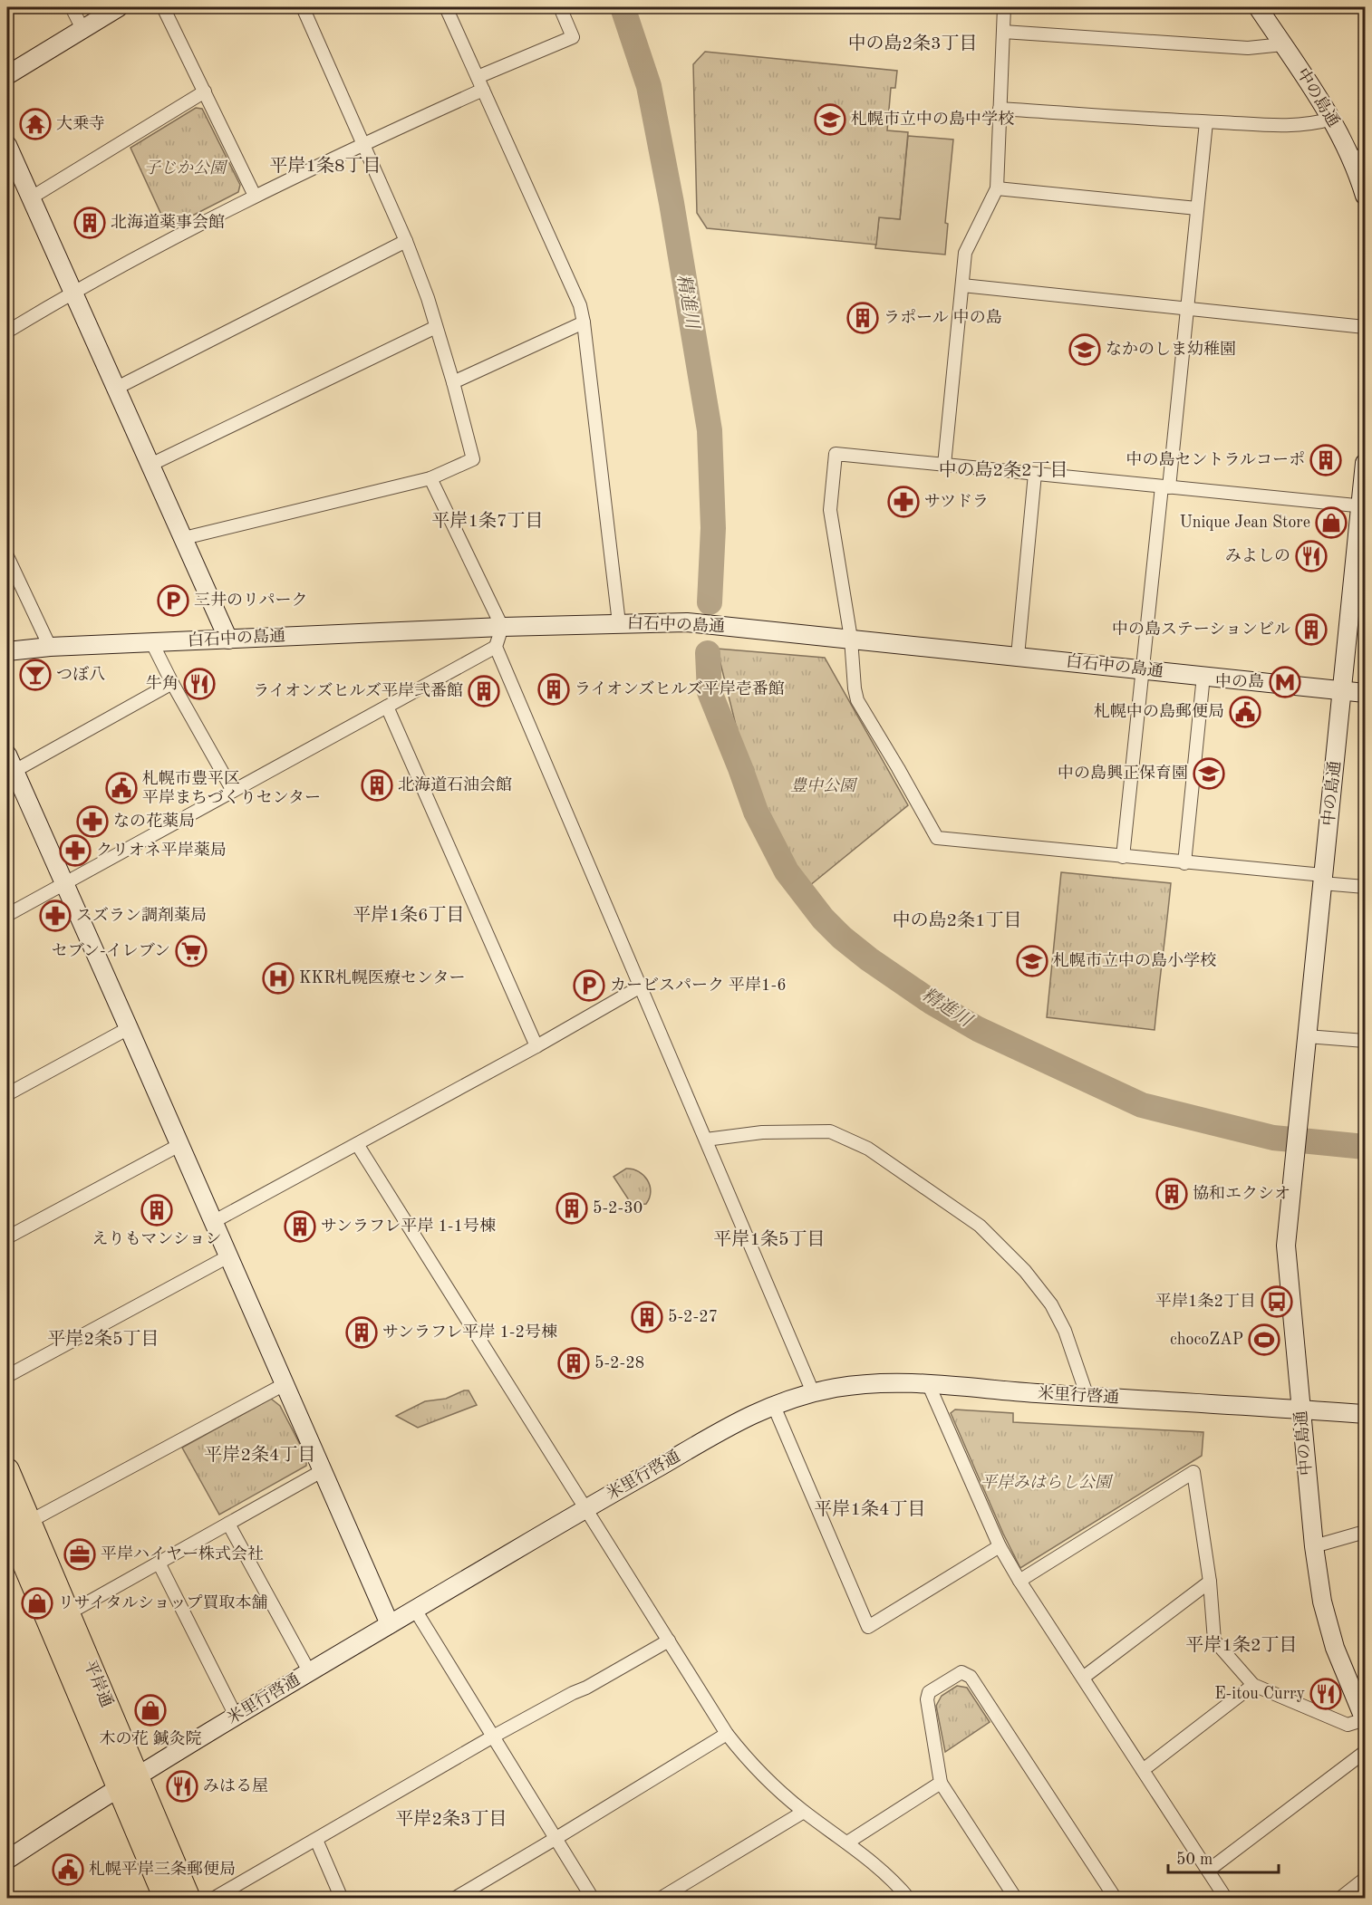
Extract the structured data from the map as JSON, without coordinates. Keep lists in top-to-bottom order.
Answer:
{
  "streets": {
    "highway": ["平岸通"],
    "street": ["中の島通", "白石中の島通", "米里行啓通"]
  },
  "crossings": [
    ["中の島通", "白石中の島通"],
    ["中の島通", "米里行啓通"],
    ["米里行啓通", "平岸通"]
  ],
  "districts": [
    "中の島2条3丁目",
    "平岸1条8丁目",
    "中の島2条2丁目",
    "平岸1条7丁目",
    "平岸1条6丁目",
    "中の島2条1丁目",
    "平岸1条5丁目",
    "平岸2条5丁目",
    "平岸2条4丁目",
    "平岸1条4丁目",
    "平岸1条2丁目",
    "平岸2条3丁目"
  ],
  "water": ["精進川"],
  "parks": ["子じか公園", "豊中公園", "平岸みはらし公園"],
  "places": {
    "school or university": [
      "札幌市立中の島中学校",
      "なかのしま幼稚園",
      "中の島興正保育園",
      "札幌市立中の島小学校"
    ],
    "temple": ["大乗寺"],
    "building": [
      "北海道薬事会館",
      "ラポール 中の島",
      "中の島セントラルコーポ",
      "中の島ステーションビル",
      "ライオンズヒルズ平岸壱番館",
      "ライオンズヒルズ平岸弐番館",
      "北海道石油会館",
      "協和エクシオ",
      "5-2-30",
      "えりもマンション",
      "サンラフレ平岸 1-1号棟",
      "5-2-27",
      "サンラフレ平岸 1-2号棟",
      "5-2-28"
    ],
    "pharmacy": [
      "サツドラ",
      "なの花薬局",
      "クリオネ平岸薬局",
      "スズラン調剤薬局"
    ],
    "shop": ["Unique Jean Store", "リサイタルショップ買取本舗", "木の花 鍼灸院"],
    "restaurant": [
      "みよしの",
      "牛角",
      "E-itou Curry",
      "みはる屋"
    ],
    "parking": ["三井のリパーク", "カービスパーク 平岸1-6"],
    "bar": ["つぼ八"],
    "metro station": ["中の島"],
    "public building": ["札幌中の島郵便局", "札幌市豊平区 平岸まちづくりセンター", "札幌平岸三条郵便局"],
    "supermarket": ["セブン-イレブン"],
    "hospital": ["KKR札幌医療センター"],
    "bus stop": ["平岸1条2丁目"],
    "sports": ["chocoZAP"],
    "office": ["平岸ハイヤー株式会社"]
  },
  "scale_bar": "50 m"
}
